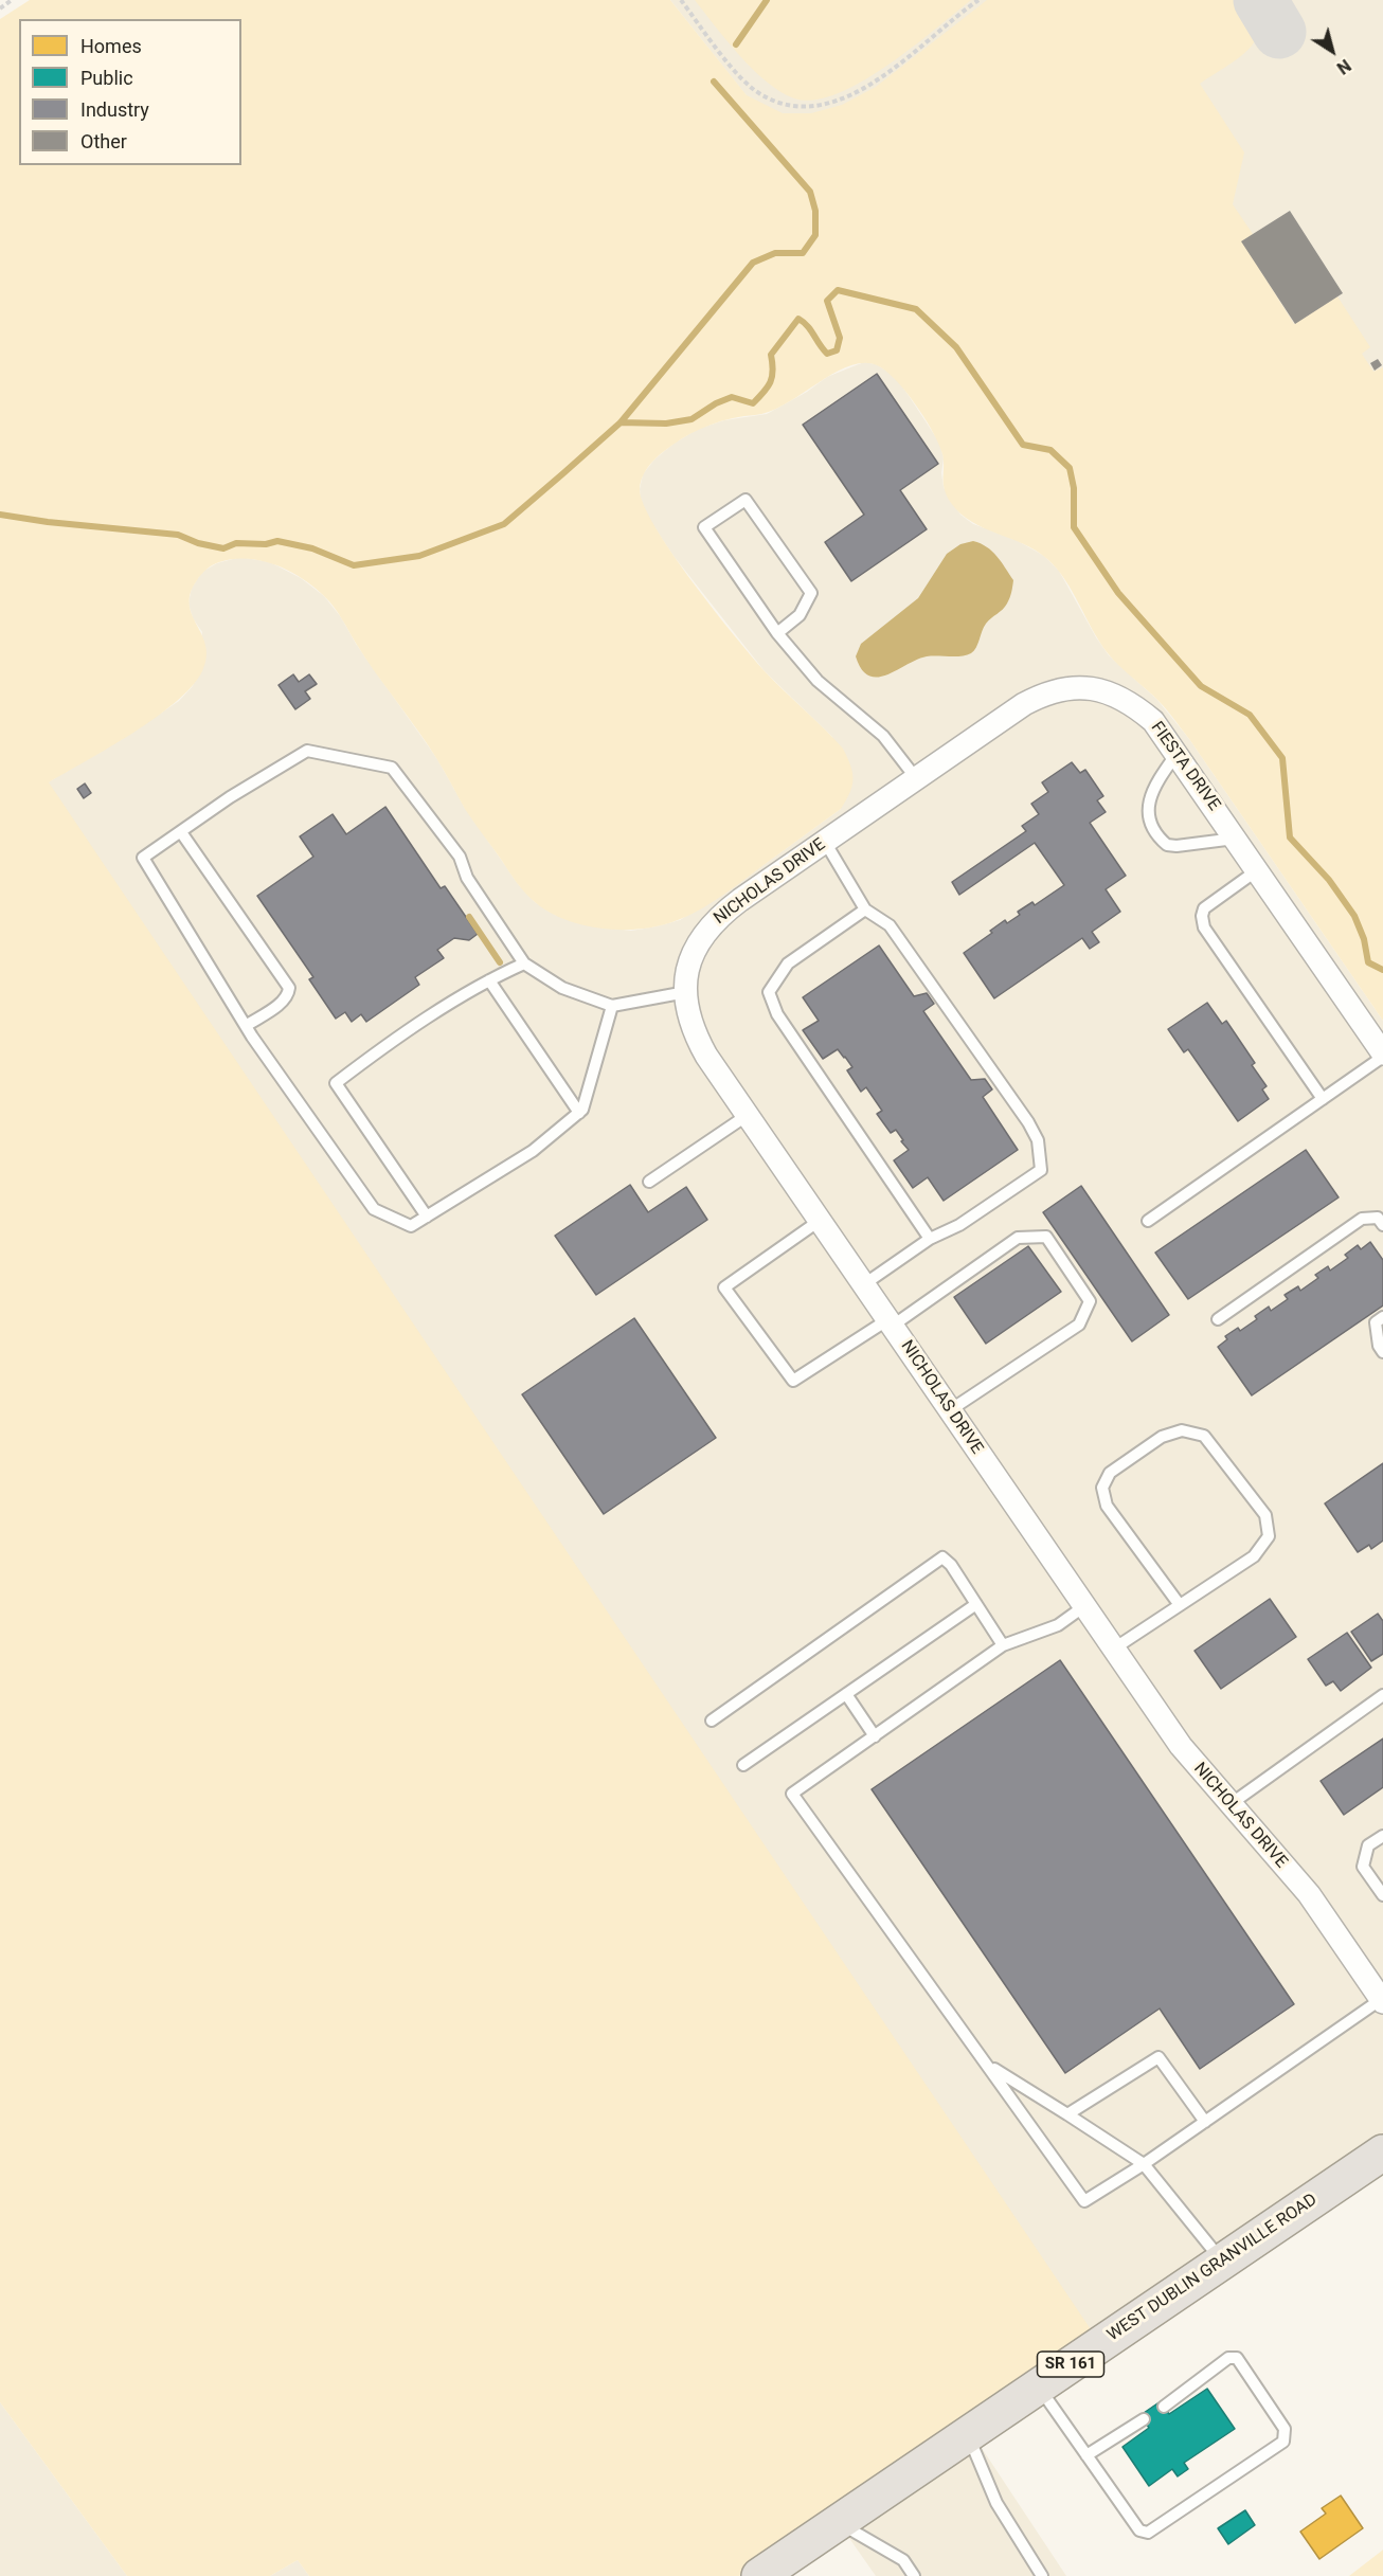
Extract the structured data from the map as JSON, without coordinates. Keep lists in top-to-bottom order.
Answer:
{
  "streets": {
    "main road": ["WEST DUBLIN GRANVILLE ROAD", "SR 161"],
    "street": ["FIESTA DRIVE", "NICHOLAS DRIVE"]
  },
  "crossings": [
    ["FIESTA DRIVE", "NICHOLAS DRIVE"]
  ],
  "legend": [
    "Homes",
    "Public",
    "Industry",
    "Other"
  ],
  "north": "bottom right"
}
